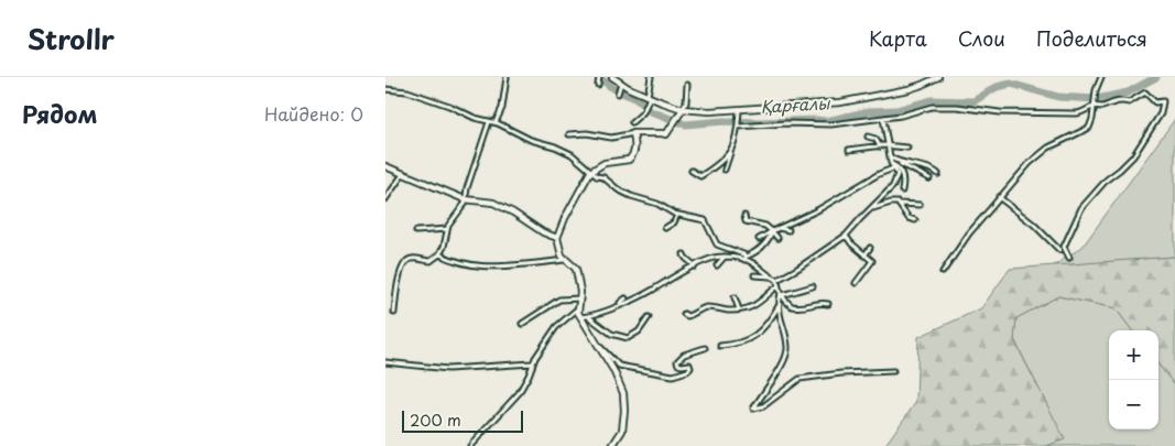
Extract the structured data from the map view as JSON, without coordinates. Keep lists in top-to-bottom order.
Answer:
{
  "water": ["Қарғалы"],
  "scale_bar": "200 m",
  "page": {
    "header": "Strollr",
    "nav": ["Карта", "Слои", "Поделиться"],
    "heading": ["Рядом", "Найдено: 0"],
    "map_buttons": ["+", "−"],
    "scale": "200 m"
  }
}
